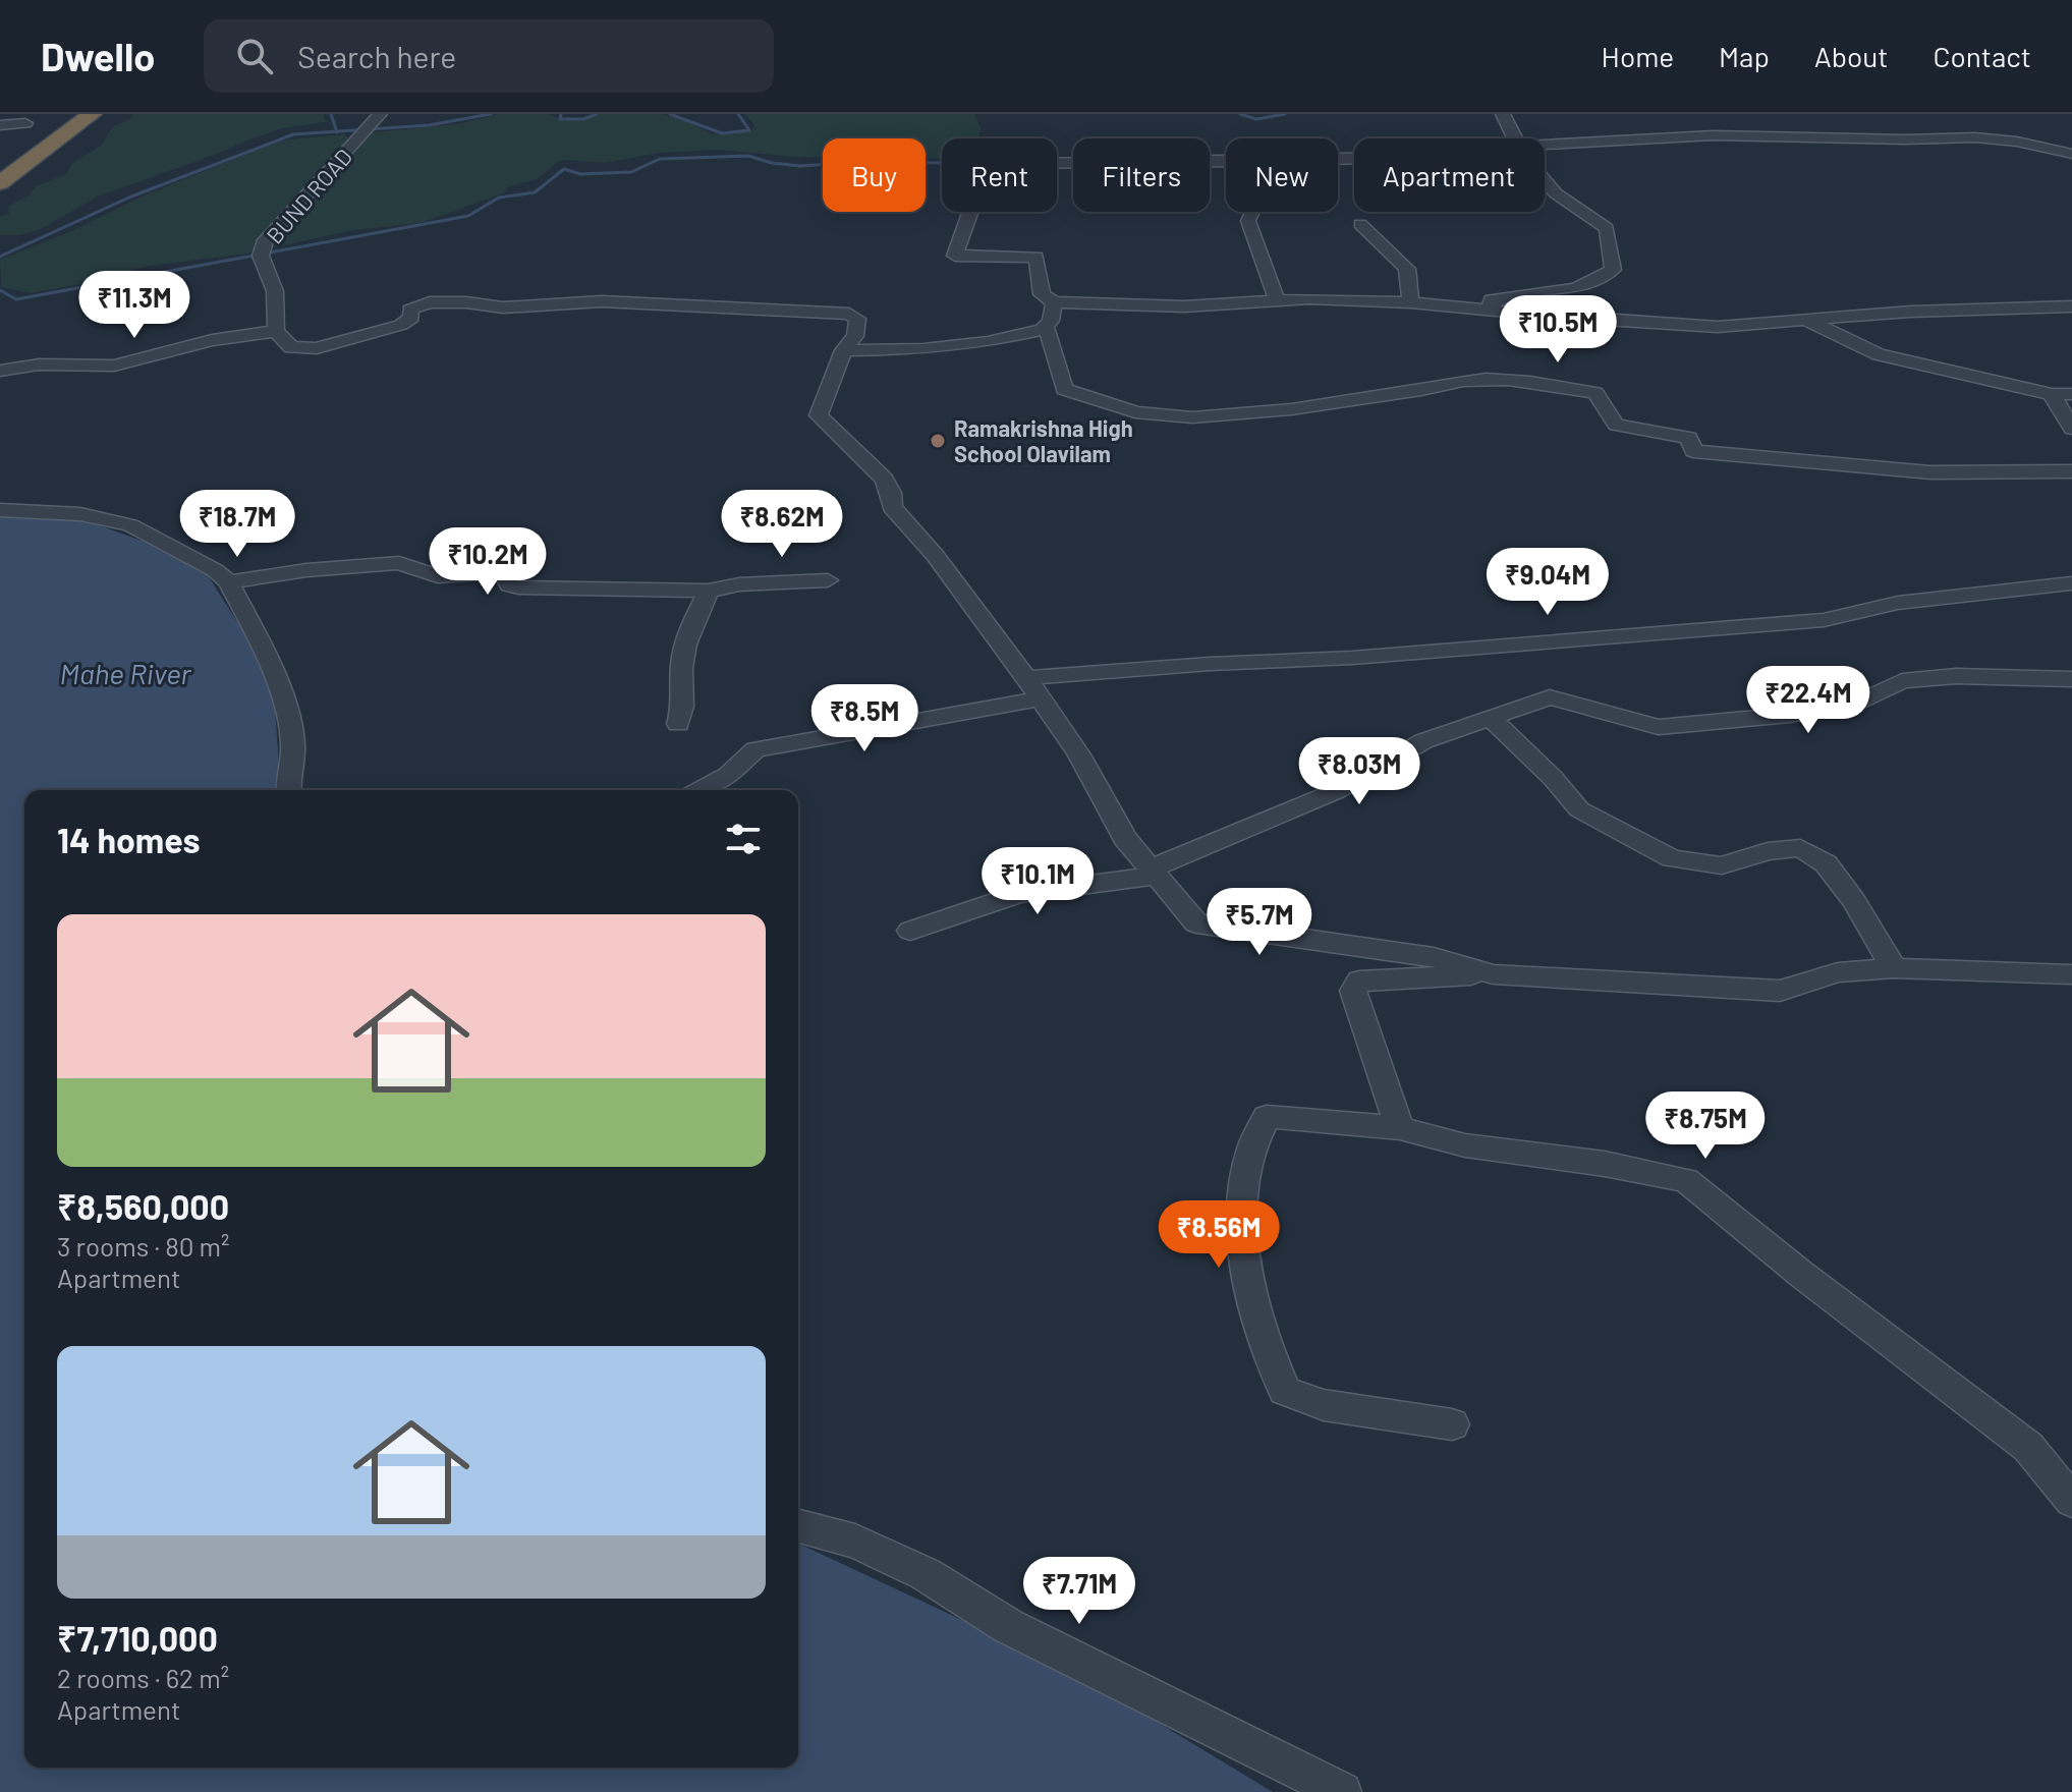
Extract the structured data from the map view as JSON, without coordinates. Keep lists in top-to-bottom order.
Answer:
{
  "streets": {
    "street": ["BUND ROAD"]
  },
  "water": ["Mahe River"],
  "places": ["Ramakrishna High School Olavilam"],
  "page": {
    "header": "Dwello",
    "search": "Search here",
    "nav": [
      "Home",
      "Map",
      "About",
      "Contact"
    ],
    "chip": [
      "Buy",
      "Rent",
      "Filters",
      "New",
      "Apartment"
    ],
    "price": [
      "₹11.3M",
      "₹10.5M",
      "₹18.7M",
      "₹8.62M",
      "₹10.2M",
      "₹9.04M",
      "₹22.4M",
      "₹8.5M",
      "₹8.03M",
      "₹10.1M",
      "₹5.7M",
      "₹8.75M",
      "₹8.56M",
      "₹7.71M"
    ],
    "heading": "14 homes",
    "list": [
      {
        "name": "₹8,560,000",
        "note": "3 rooms · 80 m² · Apartment"
      },
      {
        "name": "₹7,710,000",
        "note": "2 rooms · 62 m² · Apartment"
      }
    ]
  }
}
